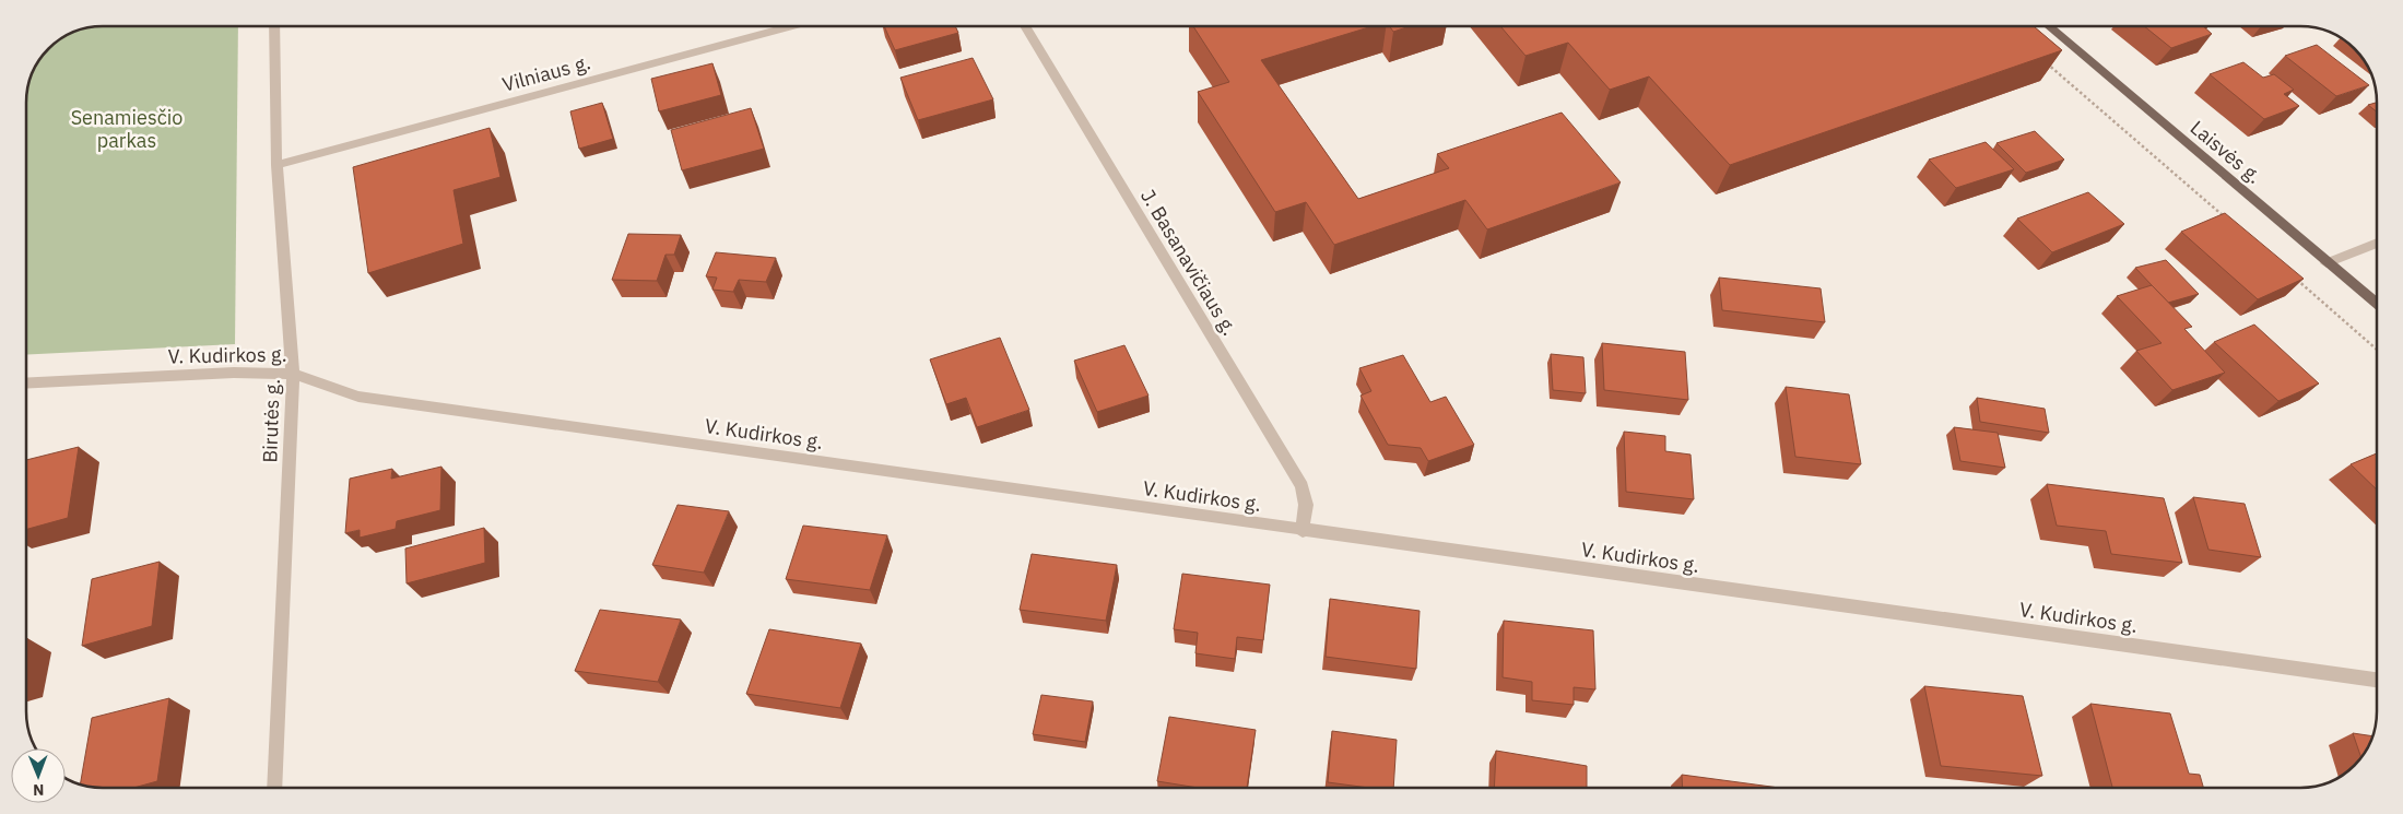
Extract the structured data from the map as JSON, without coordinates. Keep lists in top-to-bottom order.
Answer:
{
  "streets": {
    "main road": ["Laisvės g."],
    "street": [
      "Vilniaus g.",
      "J. Basanavičiaus g.",
      "V. Kudirkos g.",
      "Birutės g."
    ]
  },
  "crossings": [
    ["Vilniaus g.", "Birutės g."],
    ["J. Basanavičiaus g.", "V. Kudirkos g."],
    ["V. Kudirkos g.", "Birutės g."]
  ],
  "parks": ["Senamiesčio parkas"],
  "north": "bottom"
}
